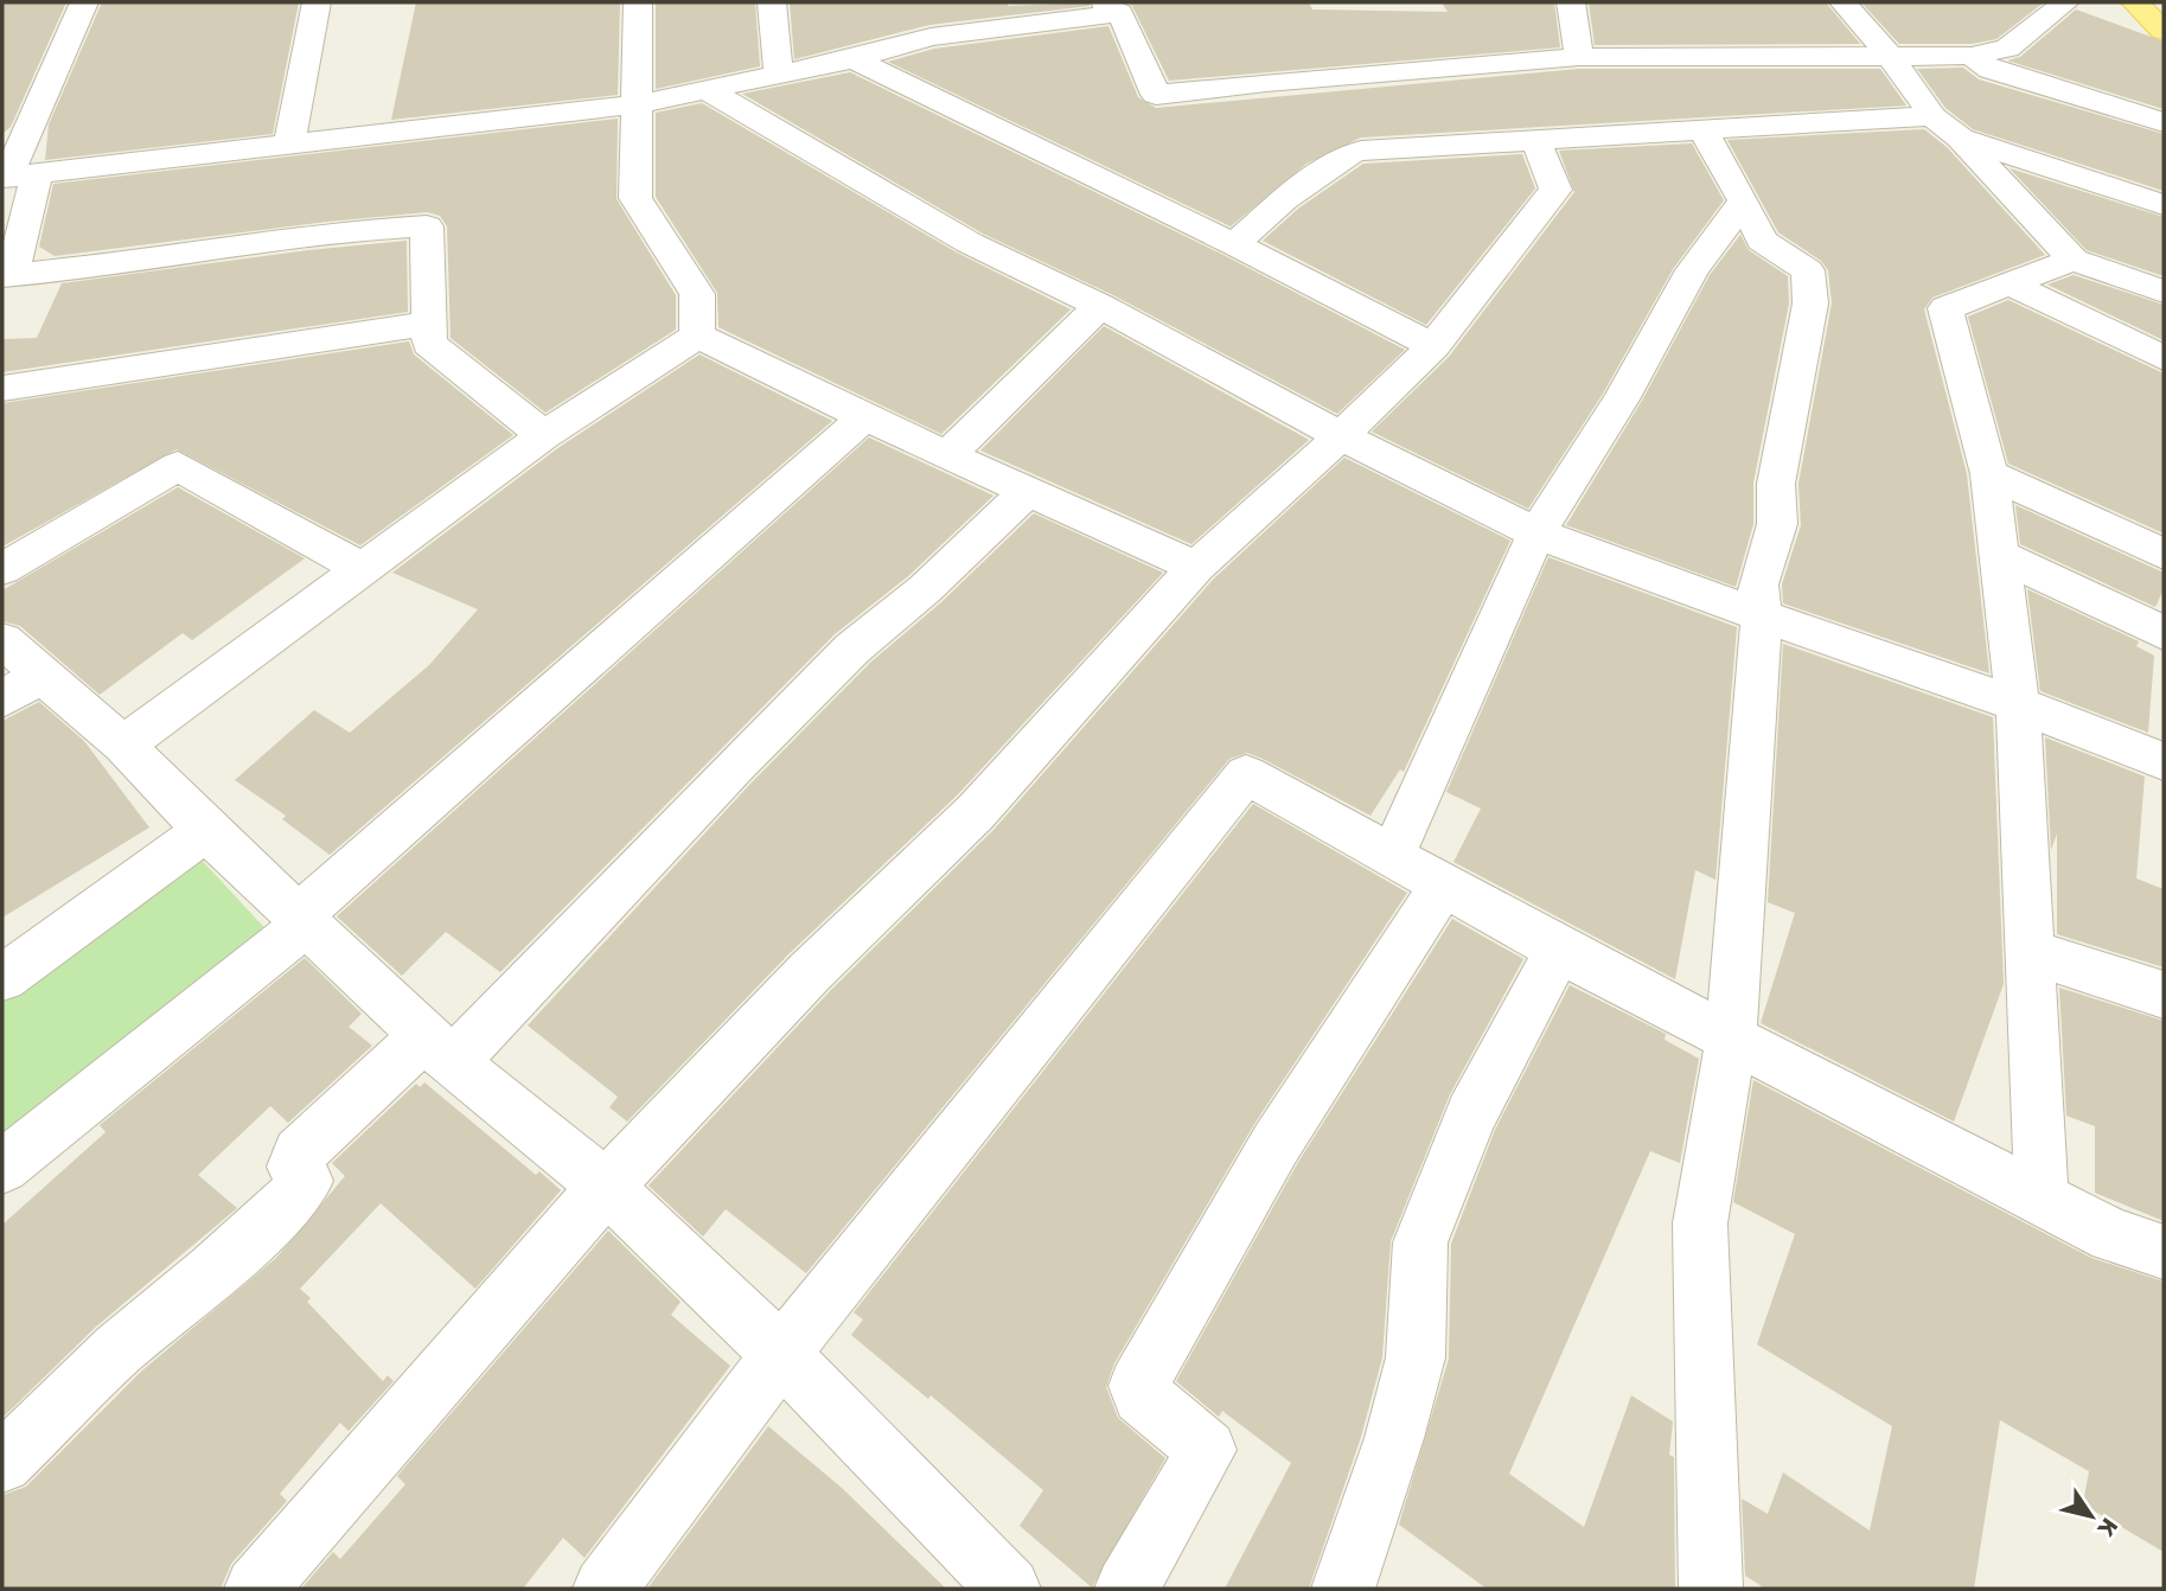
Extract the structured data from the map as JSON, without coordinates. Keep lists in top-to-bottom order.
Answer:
{
  "north": "bottom right"
}
